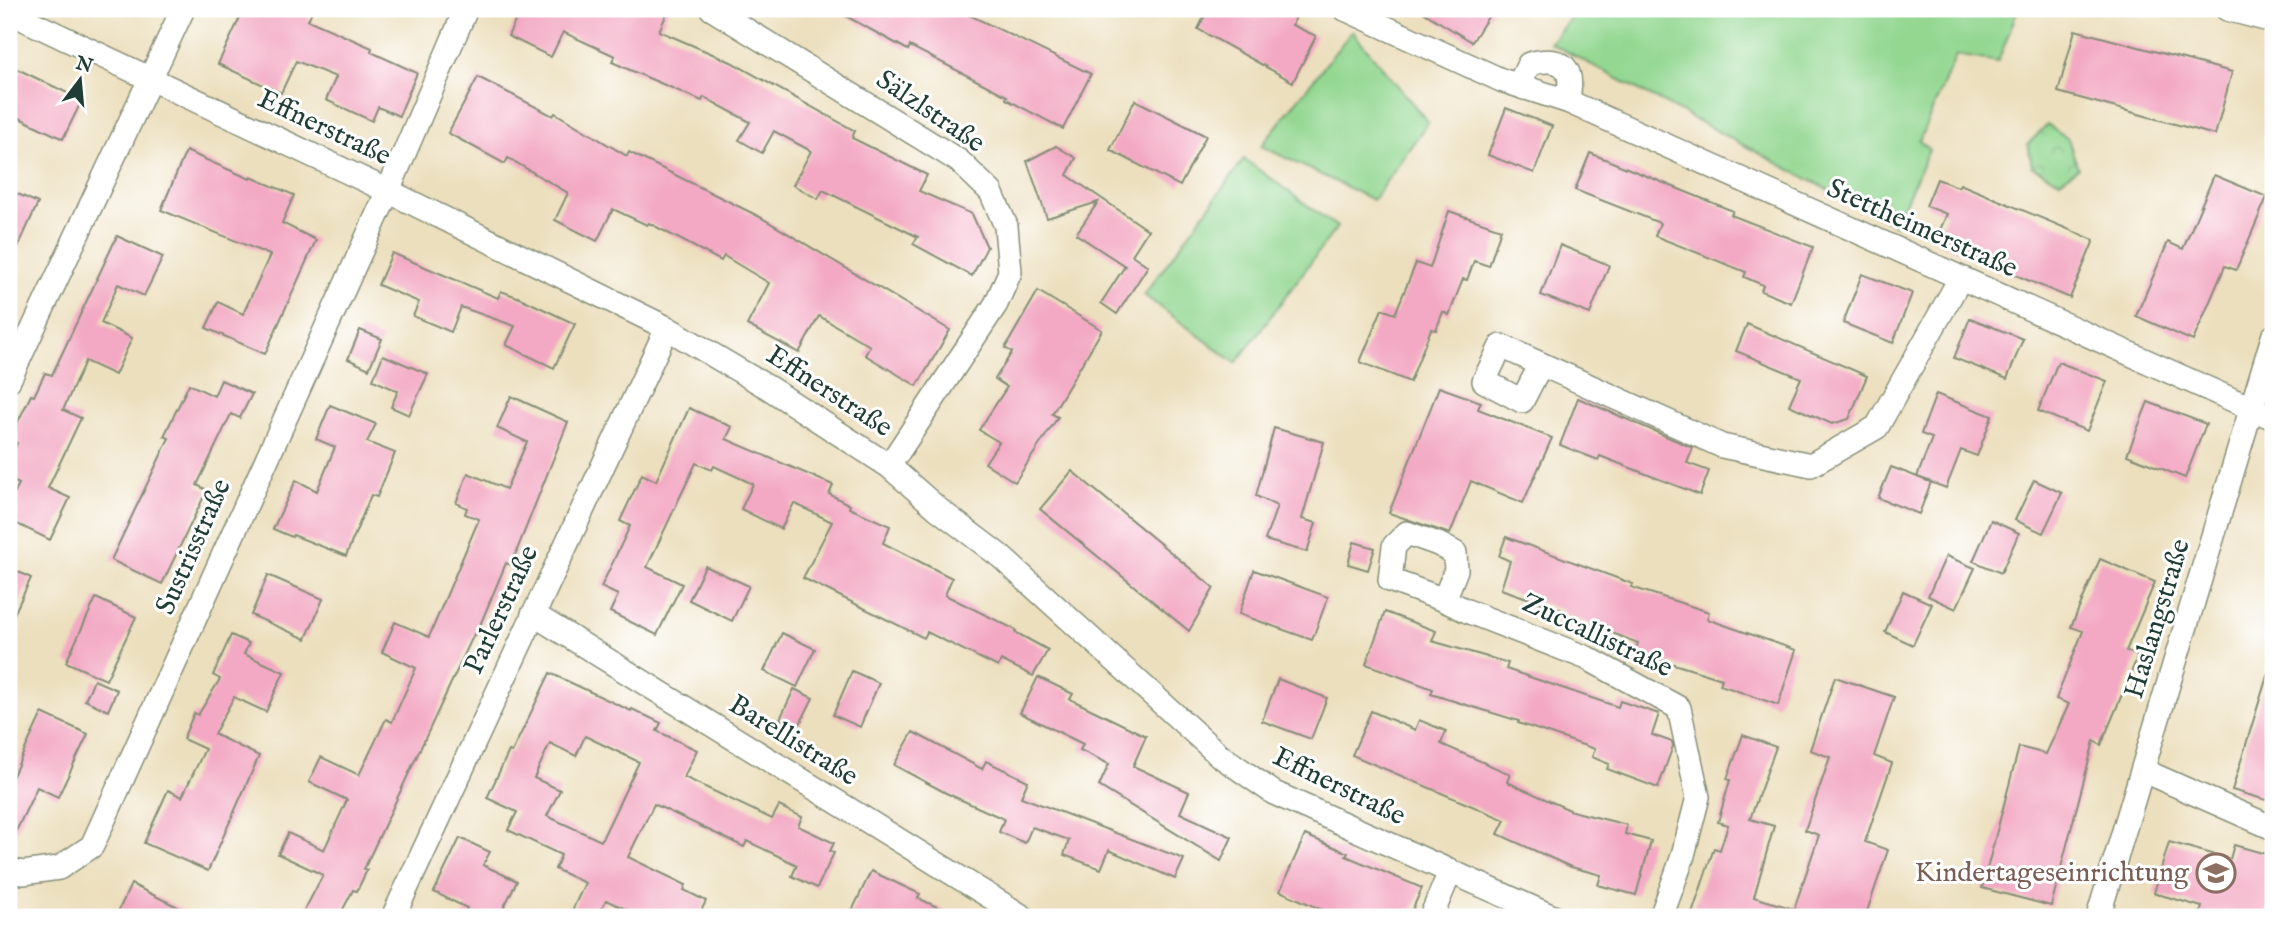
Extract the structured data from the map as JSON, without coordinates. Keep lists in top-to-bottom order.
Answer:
{
  "streets": {
    "street": [
      "Sälzlstraße",
      "Effnerstraße",
      "Stettheimerstraße",
      "Sustrisstraße",
      "Parlerstraße",
      "Haslangstraße",
      "Zuccallistraße",
      "Barellistraße"
    ]
  },
  "crossings": [
    ["Sälzlstraße", "Effnerstraße"],
    ["Effnerstraße", "Sustrisstraße"],
    ["Effnerstraße", "Parlerstraße"],
    ["Stettheimerstraße", "Haslangstraße"],
    ["Parlerstraße", "Barellistraße"]
  ],
  "places": {
    "school or university": ["Kindertageseinrichtung"]
  },
  "north": "top"
}
